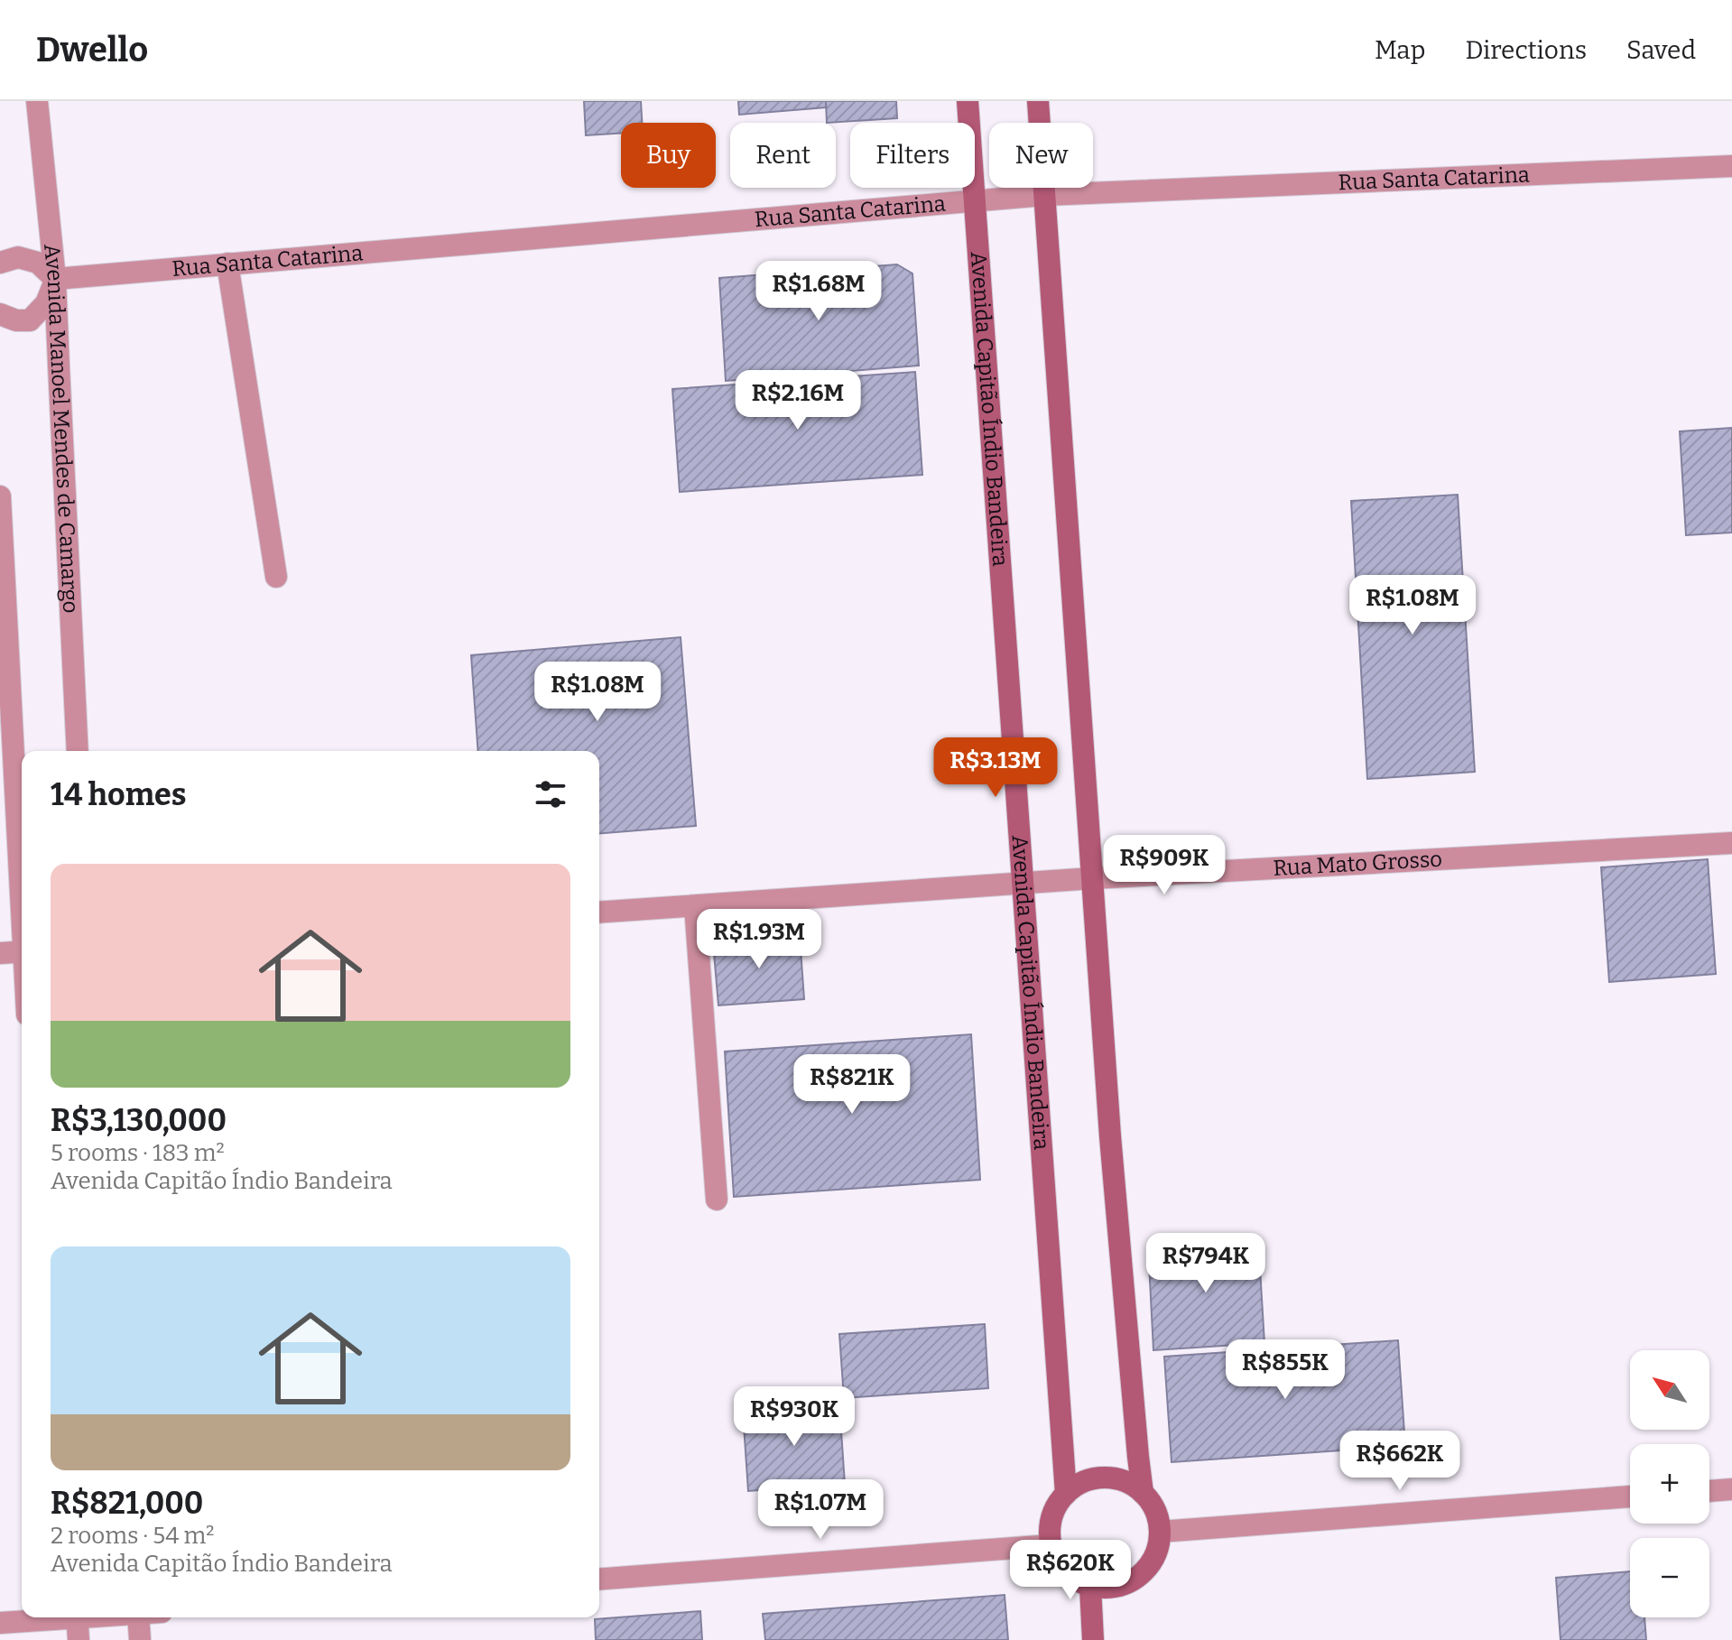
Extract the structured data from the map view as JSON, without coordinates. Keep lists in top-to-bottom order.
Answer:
{
  "streets": {
    "main road": ["Avenida Capitão Índio Bandeira"],
    "street": ["Rua Santa Catarina", "Avenida Manoel Mendes de Camargo", "Rua Mato Grosso"]
  },
  "crossings": [
    ["Rua Santa Catarina", "Avenida Capitão Índio Bandeira"],
    ["Rua Santa Catarina", "Avenida Manoel Mendes de Camargo"],
    ["Avenida Capitão Índio Bandeira", "Rua Mato Grosso"]
  ],
  "north": "top left",
  "page": {
    "header": "Dwello",
    "nav": ["Map", "Directions", "Saved"],
    "chip": [
      "Buy",
      "Rent",
      "Filters",
      "New"
    ],
    "price": [
      "R$1.68M",
      "R$2.16M",
      "R$1.08M",
      "R$1.08M",
      "R$3.13M",
      "R$909K",
      "R$1.93M",
      "R$821K",
      "R$794K",
      "R$855K",
      "R$930K",
      "R$662K",
      "R$1.07M",
      "R$620K"
    ],
    "heading": "14 homes",
    "list": [
      {
        "name": "R$3,130,000",
        "note": "5 rooms · 183 m² · Avenida Capitão Índio Bandeira"
      },
      {
        "name": "R$821,000",
        "note": "2 rooms · 54 m² · Avenida Capitão Índio Bandeira"
      }
    ],
    "map_buttons": ["+", "−"]
  }
}
